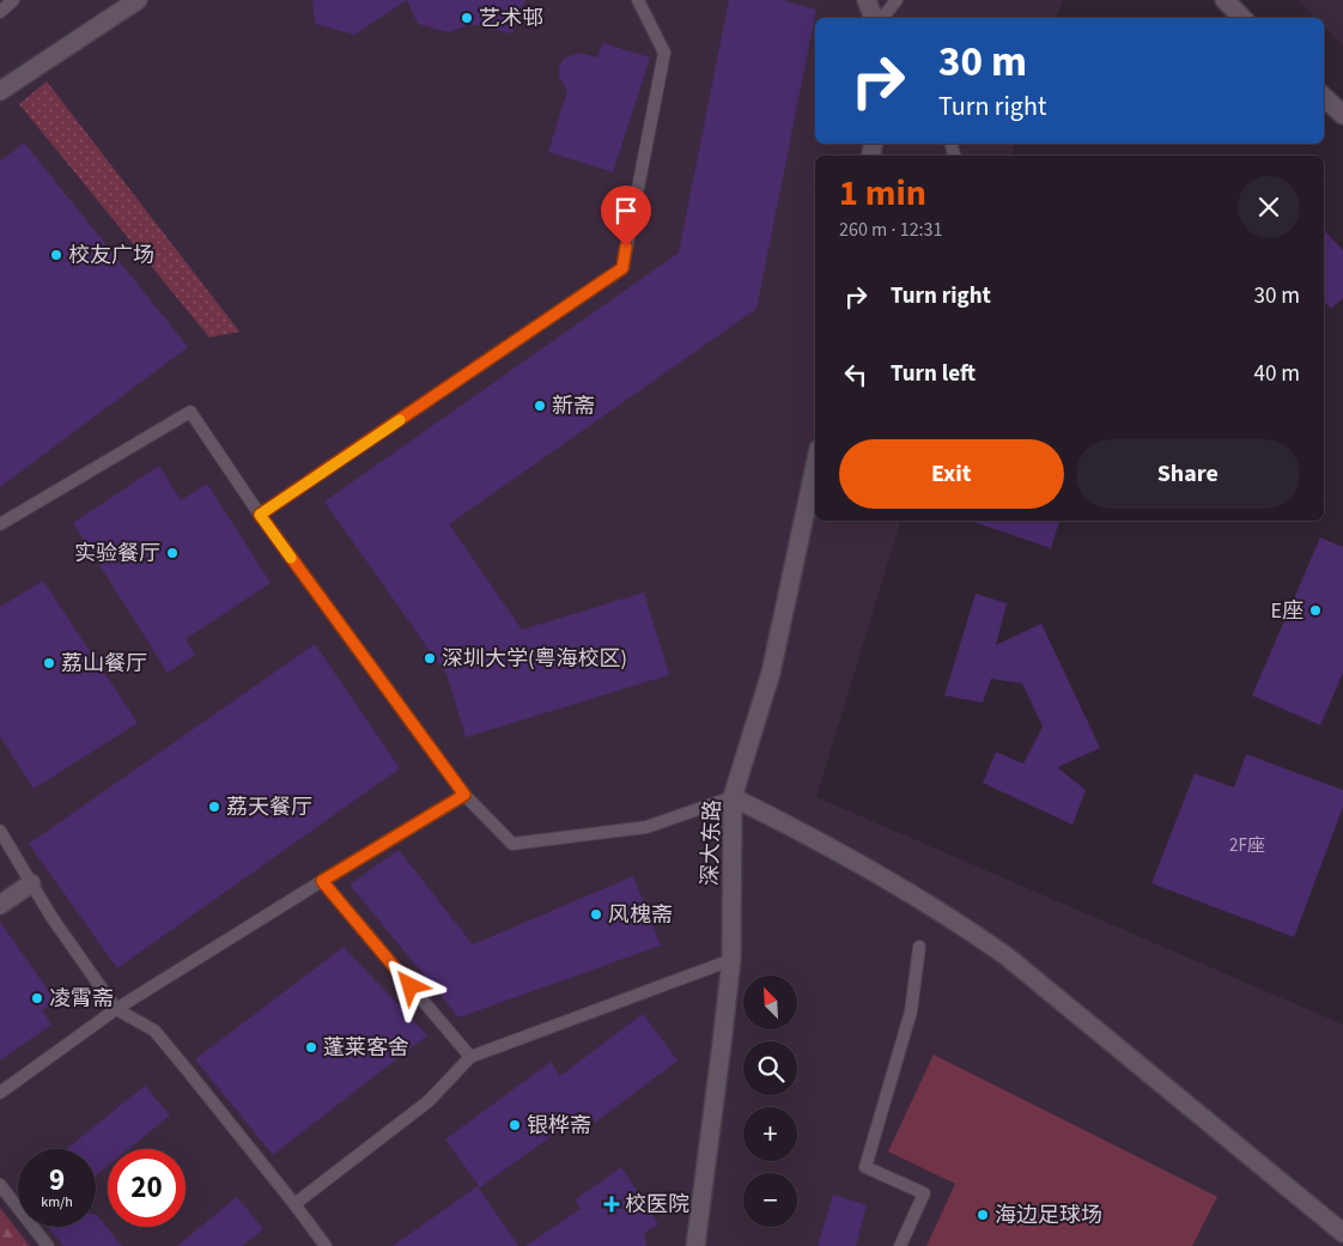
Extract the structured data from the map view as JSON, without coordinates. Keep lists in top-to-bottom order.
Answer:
{
  "streets": {
    "street": ["深大东路"]
  },
  "places": {
    "other": [
      "艺术邨",
      "校友广场",
      "新斋",
      "实验餐厅",
      "E座",
      "深圳大学(粤海校区)",
      "荔山餐厅",
      "荔天餐厅",
      "风槐斋",
      "凌霄斋",
      "蓬莱客舍",
      "银桦斋",
      "海边足球场"
    ],
    "health": ["校医院"]
  },
  "house_numbers": ["2F座"],
  "north": "top left",
  "page": {
    "turn": ["30 m", "Turn right"],
    "heading": ["1 min", "260 m · 12:31"],
    "list": [
      {
        "name": "Turn right",
        "value": "30 m"
      },
      {
        "name": "Turn left",
        "value": "40 m"
      }
    ],
    "buttons": ["Exit", "Share"],
    "map_buttons": ["+", "−"],
    "speed": "9 km/h",
    "limit": "20"
  }
}
